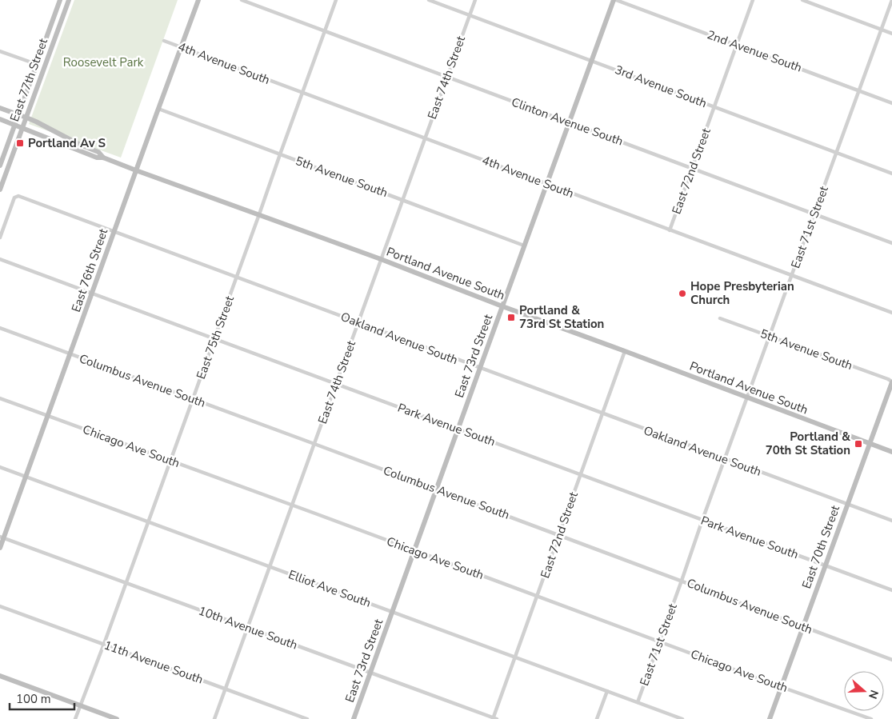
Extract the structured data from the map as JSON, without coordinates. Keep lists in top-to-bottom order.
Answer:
{
  "streets": {
    "street": [
      "2nd Avenue South",
      "4th Avenue South",
      "East 74th Street",
      "East 77th Street",
      "3rd Avenue South",
      "Clinton Avenue South",
      "East 72nd Street",
      "5th Avenue South",
      "East 71st Street",
      "East 76th Street",
      "Portland Avenue South",
      "East 75th Street",
      "Oakland Avenue South",
      "East 73rd Street",
      "Columbus Avenue South",
      "Park Avenue South",
      "Chicago Ave South",
      "East 70th Street",
      "Elliot Ave South",
      "10th Avenue South",
      "11th Avenue South"
    ]
  },
  "crossings": [
    ["2nd Avenue South", "East 72nd Street"],
    ["2nd Avenue South", "East 71st Street"],
    ["2nd Avenue South", "East 73rd Street"],
    ["4th Avenue South", "East 74th Street"],
    ["4th Avenue South", "East 72nd Street"],
    ["4th Avenue South", "East 71st Street"],
    ["4th Avenue South", "East 76th Street"],
    ["4th Avenue South", "East 75th Street"],
    ["4th Avenue South", "East 73rd Street"],
    ["East 74th Street", "3rd Avenue South"],
    ["East 74th Street", "Clinton Avenue South"],
    ["East 74th Street", "5th Avenue South"],
    ["East 74th Street", "Portland Avenue South"],
    ["East 74th Street", "Oakland Avenue South"],
    ["East 74th Street", "Columbus Avenue South"],
    ["East 74th Street", "Park Avenue South"],
    ["East 74th Street", "Chicago Ave South"],
    ["East 74th Street", "Elliot Ave South"],
    ["East 74th Street", "10th Avenue South"],
    ["East 74th Street", "11th Avenue South"],
    ["East 77th Street", "Portland Avenue South"],
    ["3rd Avenue South", "East 72nd Street"],
    ["3rd Avenue South", "East 71st Street"],
    ["3rd Avenue South", "East 73rd Street"],
    ["Clinton Avenue South", "East 72nd Street"],
    ["Clinton Avenue South", "East 71st Street"],
    ["Clinton Avenue South", "East 75th Street"],
    ["Clinton Avenue South", "East 73rd Street"],
    ["East 72nd Street", "Portland Avenue South"],
    ["East 72nd Street", "Oakland Avenue South"],
    ["East 72nd Street", "Columbus Avenue South"],
    ["East 72nd Street", "Park Avenue South"],
    ["East 72nd Street", "Chicago Ave South"],
    ["East 72nd Street", "Elliot Ave South"],
    ["East 72nd Street", "10th Avenue South"],
    ["5th Avenue South", "East 71st Street"],
    ["5th Avenue South", "East 76th Street"],
    ["5th Avenue South", "East 75th Street"],
    ["5th Avenue South", "East 73rd Street"],
    ["5th Avenue South", "East 70th Street"],
    ["East 71st Street", "Portland Avenue South"],
    ["East 71st Street", "Oakland Avenue South"],
    ["East 71st Street", "Columbus Avenue South"],
    ["East 71st Street", "Park Avenue South"],
    ["East 71st Street", "Chicago Ave South"],
    ["East 71st Street", "Elliot Ave South"],
    ["East 76th Street", "Portland Avenue South"],
    ["East 76th Street", "Oakland Avenue South"],
    ["East 76th Street", "Columbus Avenue South"],
    ["East 76th Street", "Park Avenue South"],
    ["East 76th Street", "Chicago Ave South"],
    ["East 76th Street", "Elliot Ave South"],
    ["East 76th Street", "10th Avenue South"],
    ["Portland Avenue South", "East 75th Street"],
    ["Portland Avenue South", "East 73rd Street"],
    ["Portland Avenue South", "East 70th Street"],
    ["East 75th Street", "Oakland Avenue South"],
    ["East 75th Street", "Columbus Avenue South"],
    ["East 75th Street", "Park Avenue South"],
    ["East 75th Street", "Chicago Ave South"],
    ["East 75th Street", "Elliot Ave South"],
    ["East 75th Street", "10th Avenue South"],
    ["East 75th Street", "11th Avenue South"],
    ["Oakland Avenue South", "East 73rd Street"],
    ["Oakland Avenue South", "East 70th Street"],
    ["East 73rd Street", "Columbus Avenue South"],
    ["East 73rd Street", "Park Avenue South"],
    ["East 73rd Street", "Chicago Ave South"],
    ["East 73rd Street", "Elliot Ave South"],
    ["East 73rd Street", "10th Avenue South"],
    ["Columbus Avenue South", "East 70th Street"],
    ["Park Avenue South", "East 70th Street"],
    ["Chicago Ave South", "East 70th Street"]
  ],
  "parks": ["Roosevelt Park"],
  "places": {
    "transit": ["Portland Av S", "Portland & 73rd St Station", "Portland & 70th St Station"],
    "other": ["Hope Presbyterian Church"]
  },
  "scale_bar": "100 m",
  "north": "right"
}
